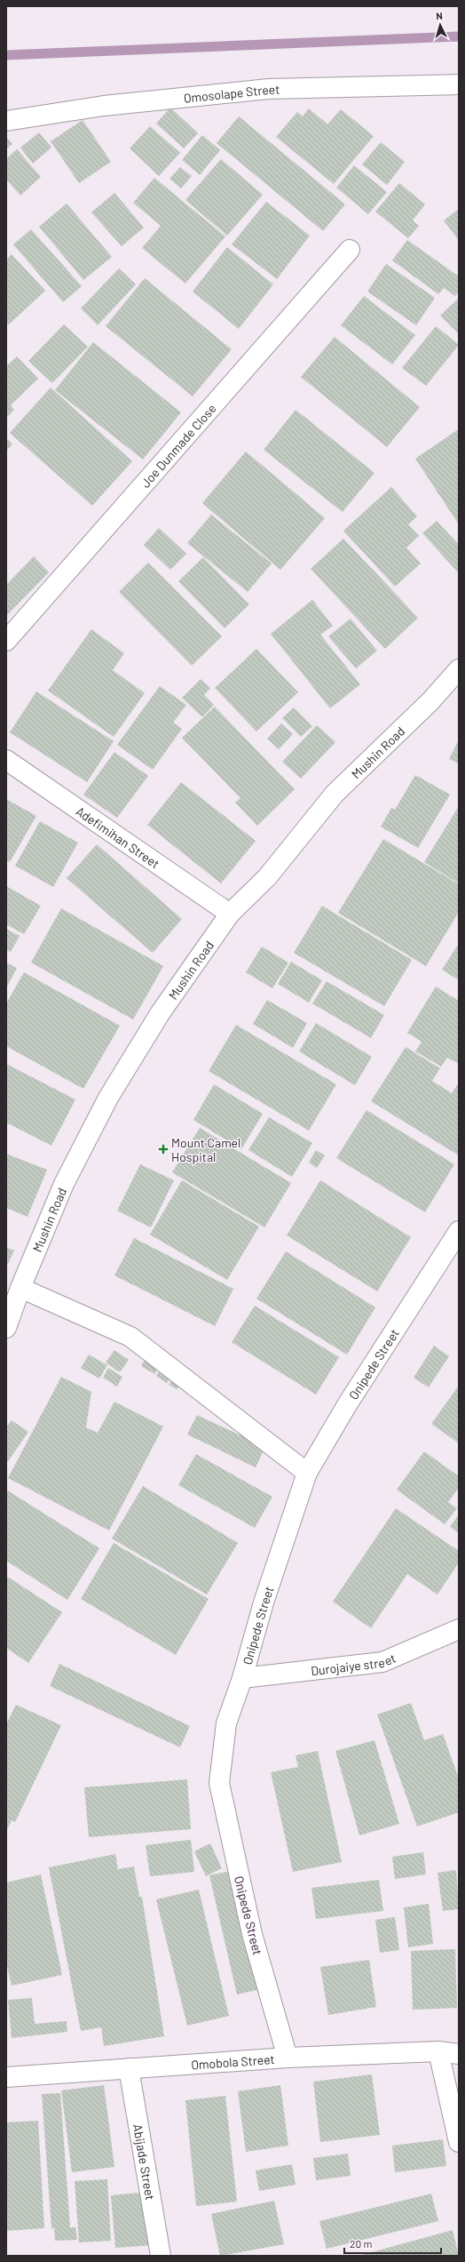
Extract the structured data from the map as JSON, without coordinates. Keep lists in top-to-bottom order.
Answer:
{
  "streets": {
    "street": [
      "Omosolape Street",
      "Joe Dunmade Close",
      "Mushin Road",
      "Adefimihan Street",
      "Onipede Street",
      "Durojaiye street",
      "Omobola Street",
      "Abijade Street"
    ]
  },
  "crossings": [
    ["Mushin Road", "Adefimihan Street"],
    ["Onipede Street", "Durojaiye street"],
    ["Onipede Street", "Omobola Street"],
    ["Omobola Street", "Abijade Street"]
  ],
  "places": {
    "health": ["Mount Camel Hospital"]
  },
  "scale_bar": "20 m",
  "north": "top"
}
